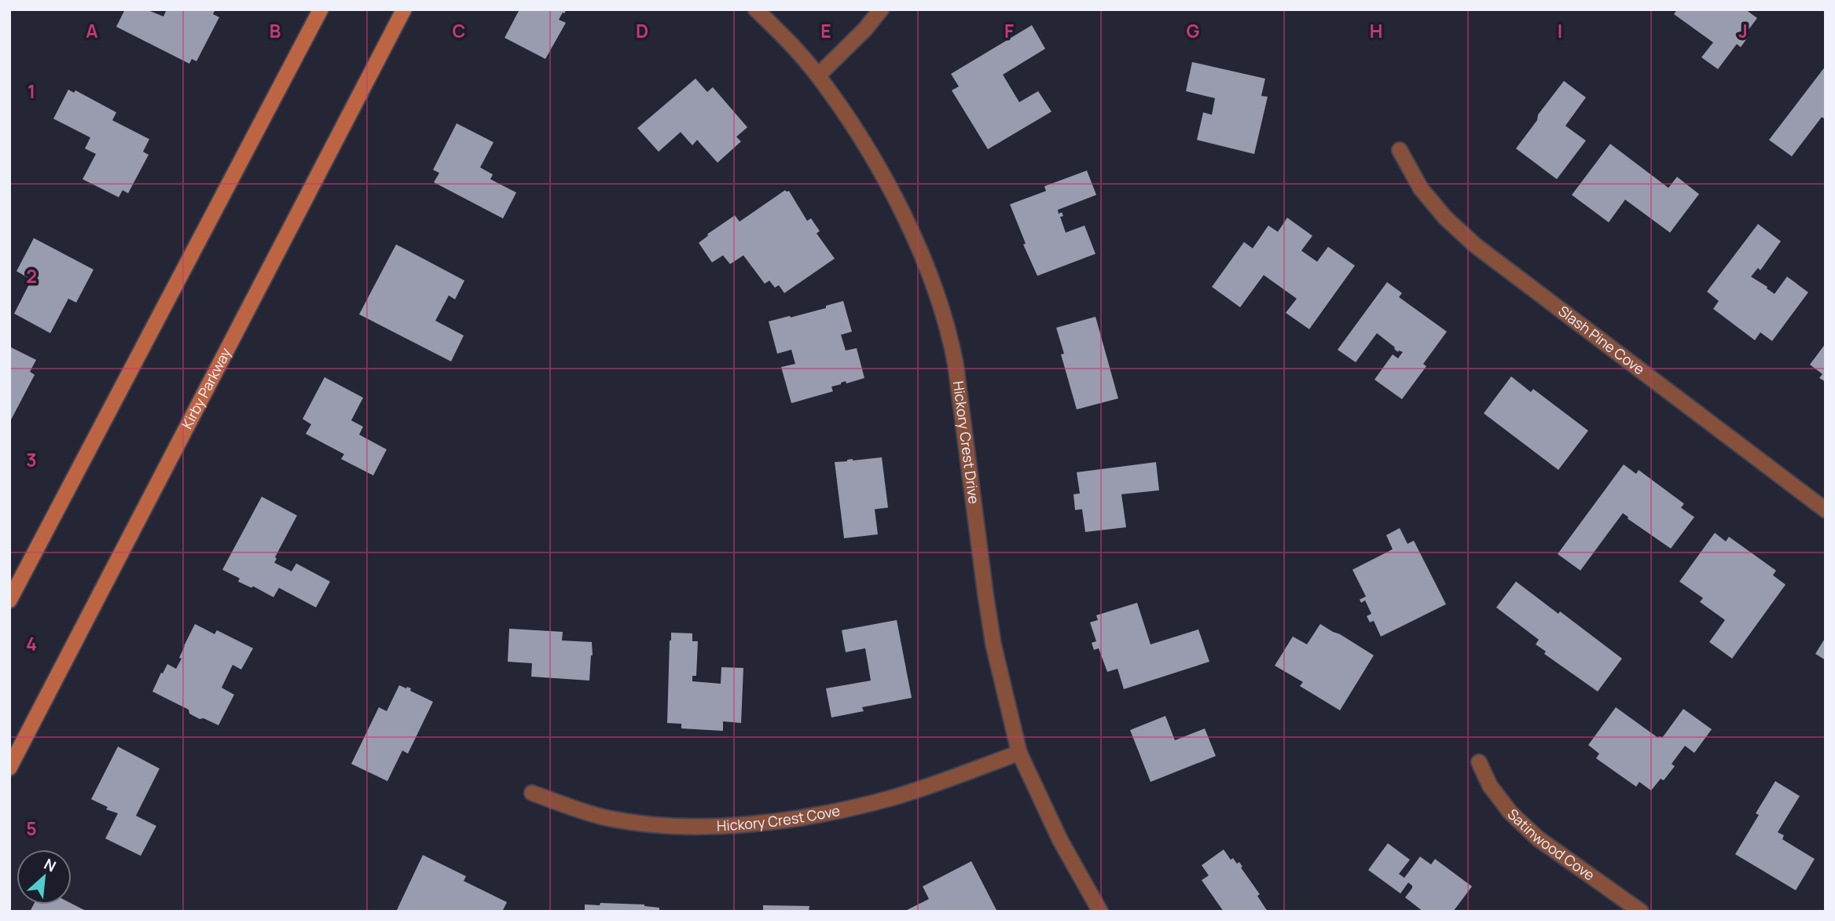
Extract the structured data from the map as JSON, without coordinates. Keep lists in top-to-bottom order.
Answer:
{
  "streets": {
    "main road": ["Kirby Parkway"],
    "street": [
      "Slash Pine Cove",
      "Hickory Crest Drive",
      "Hickory Crest Cove",
      "Satinwood Cove"
    ]
  },
  "crossings": [
    ["Hickory Crest Drive", "Hickory Crest Cove"]
  ],
  "north": "top right",
  "grid": {
    "columns": [
      "A",
      "B",
      "C",
      "D",
      "E",
      "F",
      "G",
      "H",
      "I",
      "J"
    ],
    "rows": [
      "1",
      "2",
      "3",
      "4",
      "5"
    ]
  }
}
